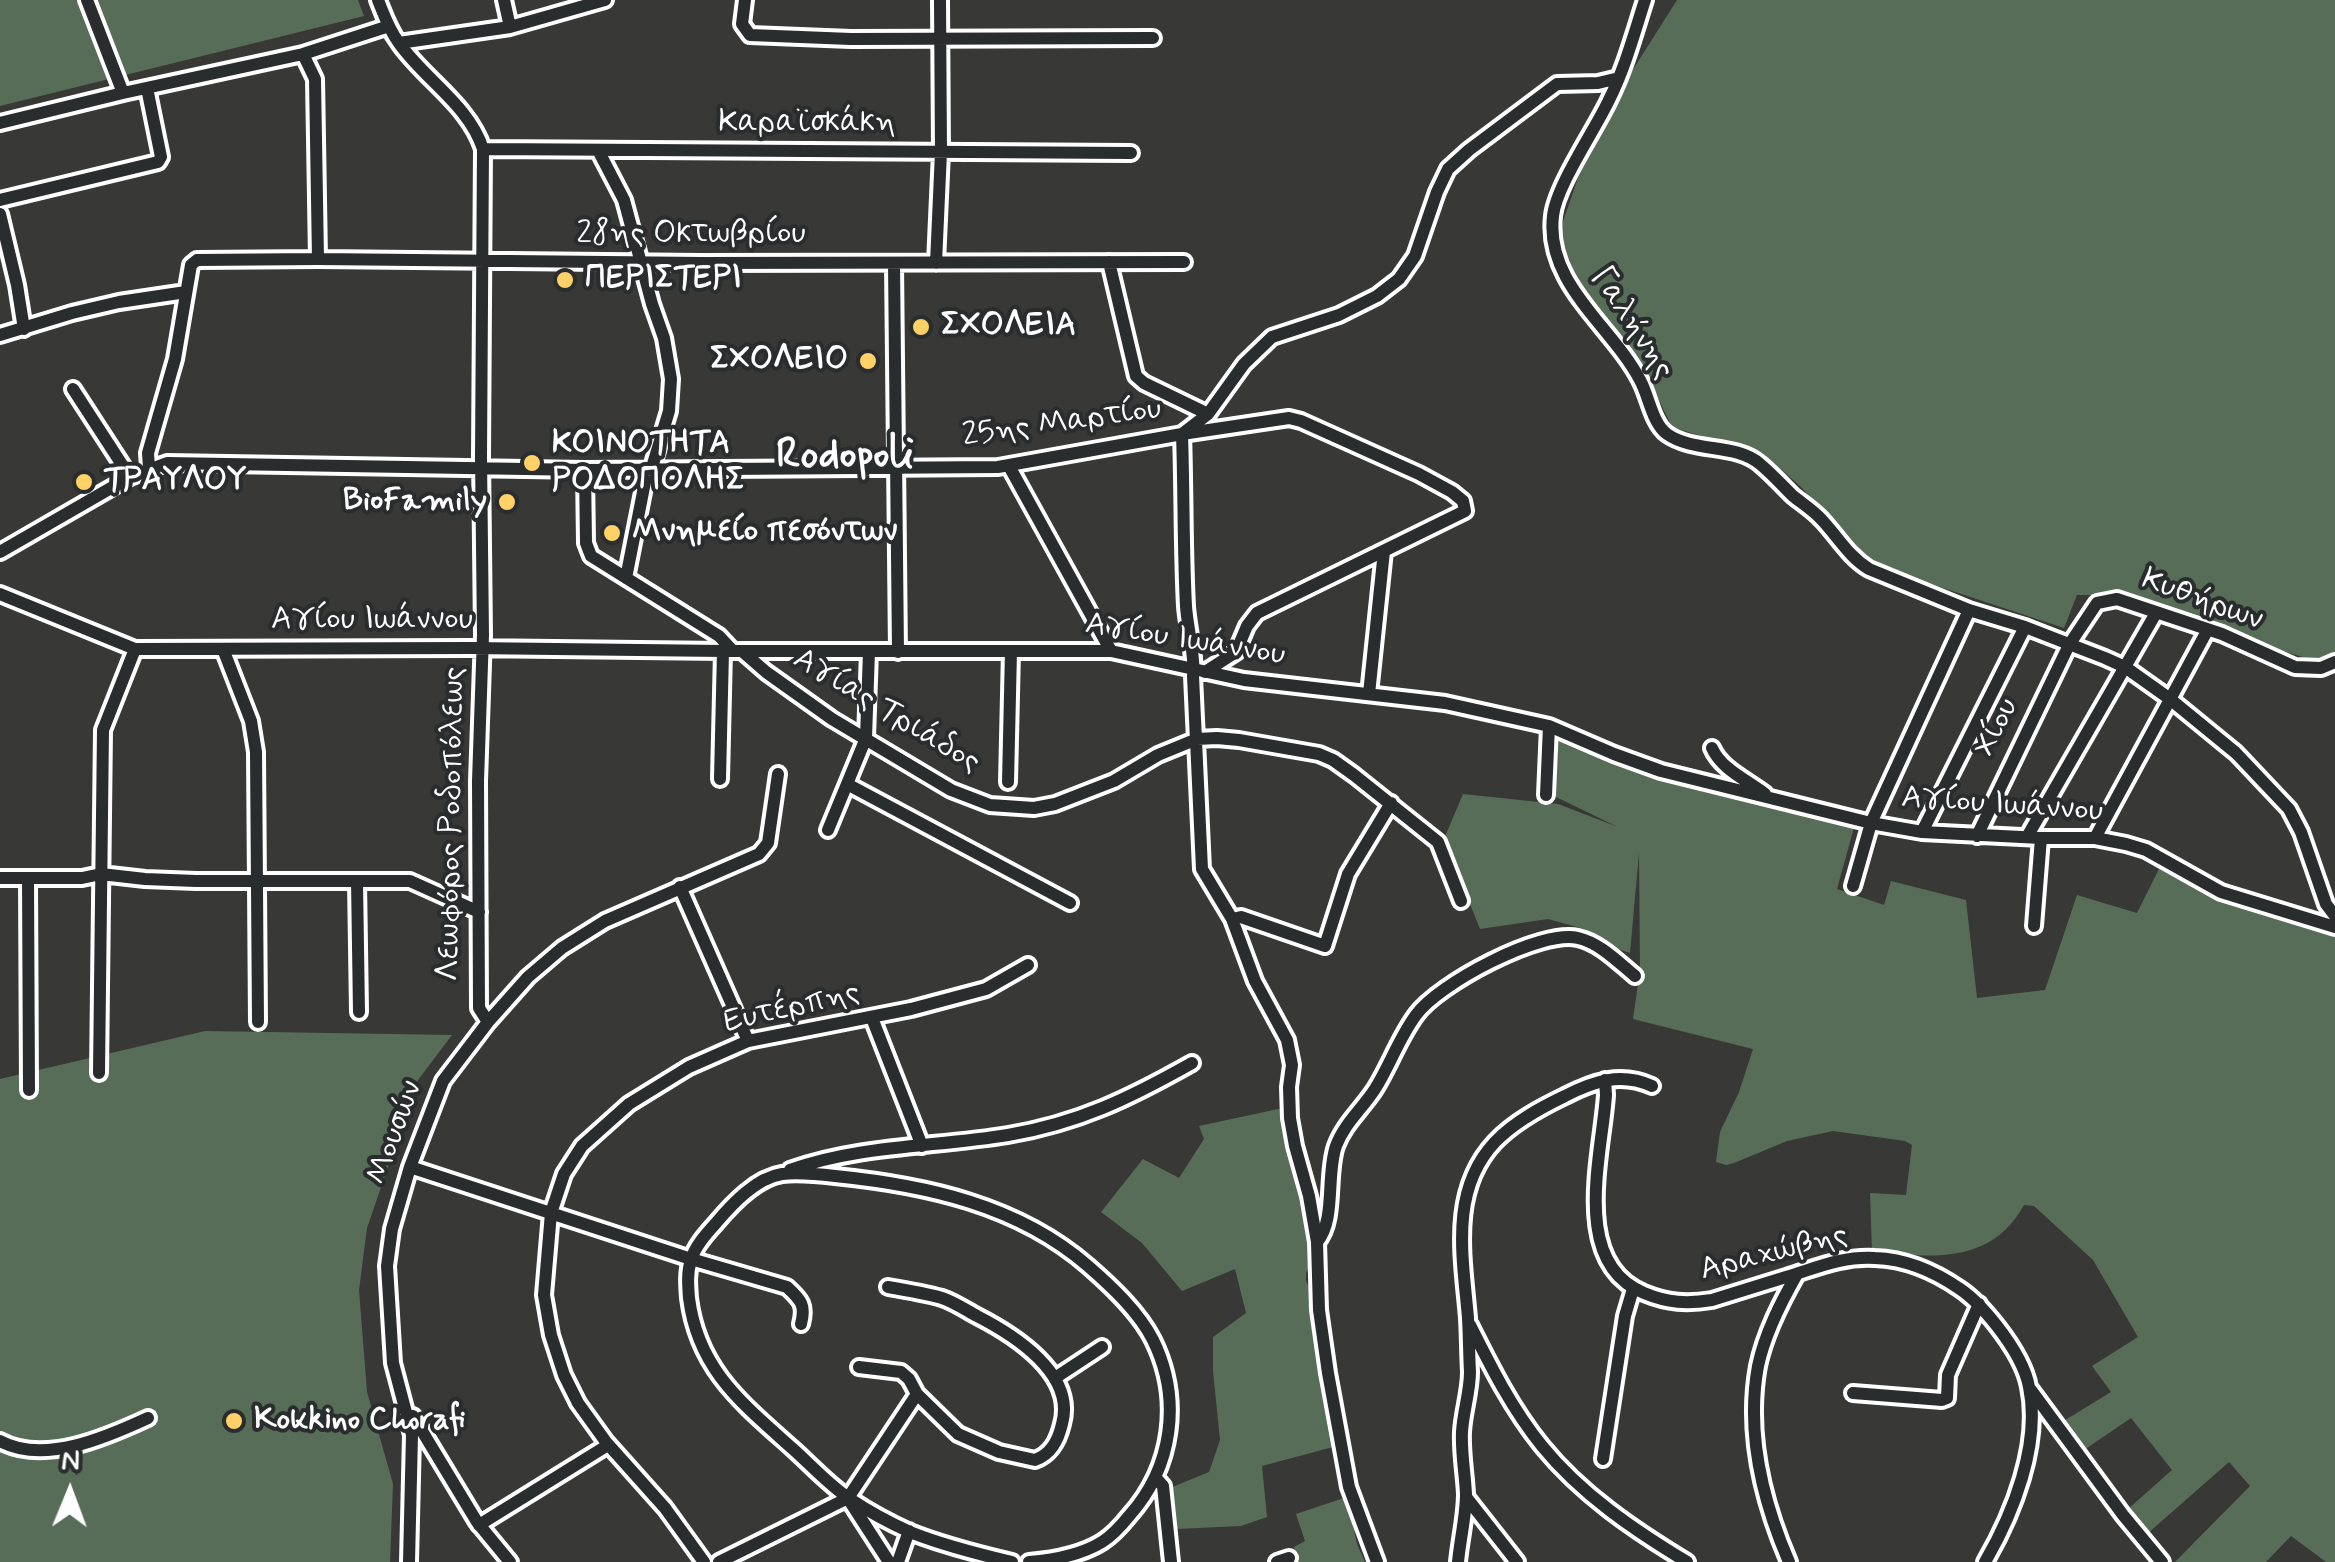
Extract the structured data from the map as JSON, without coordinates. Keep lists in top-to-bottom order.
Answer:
{
  "streets": {
    "street": [
      "Καραϊσκάκη",
      "28ης Οκτωβρίου",
      "Γαλήνης",
      "25ης Μαρτίου",
      "Κυθήρων",
      "Αγίου Ιωάννου",
      "Αγίας Τριάδος",
      "Χίου",
      "Λεωφόρος Ροδοπόλεως",
      "Ευτέρπης",
      "Μουσών",
      "Αραχώβης"
    ]
  },
  "crossings": [
    ["Καραϊσκάκη", "Λεωφόρος Ροδοπόλεως"],
    ["28ης Οκτωβρίου", "Λεωφόρος Ροδοπόλεως"],
    ["Γαλήνης", "Κυθήρων"],
    ["Γαλήνης", "Χίου"],
    ["25ης Μαρτίου", "Αγίας Τριάδος"],
    ["25ης Μαρτίου", "Λεωφόρος Ροδοπόλεως"],
    ["Κυθήρων", "Χίου"],
    ["Αγίου Ιωάννου", "Αγίας Τριάδος"],
    ["Αγίου Ιωάννου", "Χίου"],
    ["Αγίου Ιωάννου", "Λεωφόρος Ροδοπόλεως"],
    ["Λεωφόρος Ροδοπόλεως", "Μουσών"]
  ],
  "districts": ["Rodopoli"],
  "places": [
    "ΠΕΡΙΣΤΕΡΙ",
    "ΣΧΟΛΕΙΑ",
    "ΣΧΟΛΕΙΟ",
    "ΚΟΙΝΟΤΗΤΑ ΡΟΔΟΠΟΛΗΣ",
    "ΤΡΑΥΛΟΥ",
    "BioFamily",
    "Μνημείο πεσόντων",
    "Kokkino Chorafi"
  ],
  "north": "top"
}
